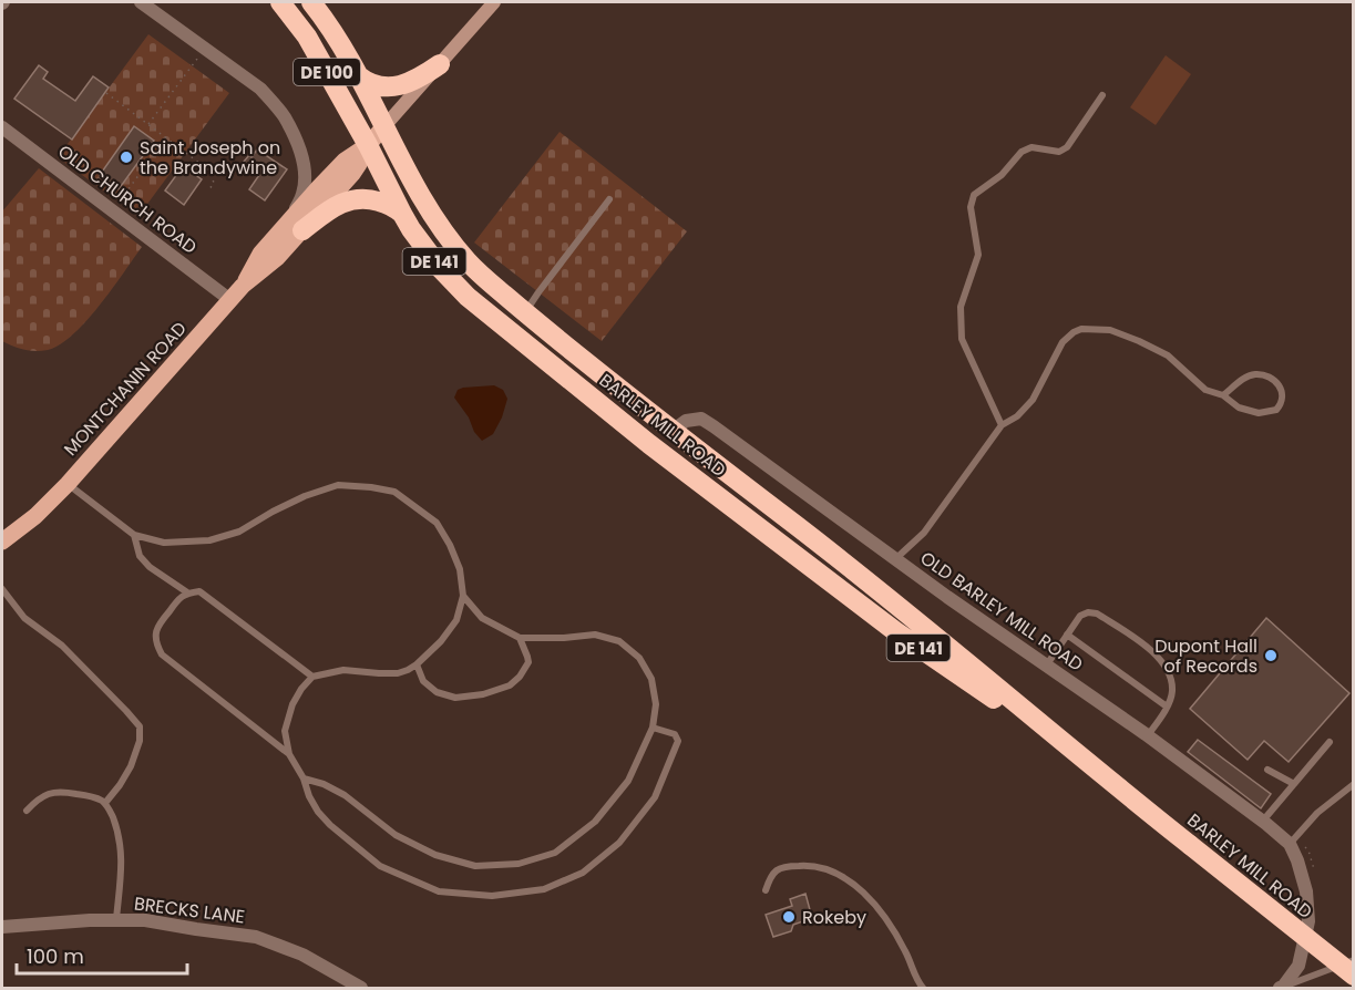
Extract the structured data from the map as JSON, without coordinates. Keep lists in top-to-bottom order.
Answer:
{
  "streets": {
    "highway": ["DE 100", "DE 141", "BARLEY MILL ROAD"],
    "main road": ["MONTCHANIN ROAD"],
    "street": ["OLD CHURCH ROAD", "OLD BARLEY MILL ROAD", "BRECKS LANE"]
  },
  "crossings": [
    ["OLD CHURCH ROAD", "MONTCHANIN ROAD"],
    ["MONTCHANIN ROAD", "BARLEY MILL ROAD"],
    ["BARLEY MILL ROAD", "OLD BARLEY MILL ROAD"]
  ],
  "places": ["Saint Joseph on the Brandywine", "Dupont Hall of Records", "Rokeby"],
  "scale_bar": "100 m"
}
